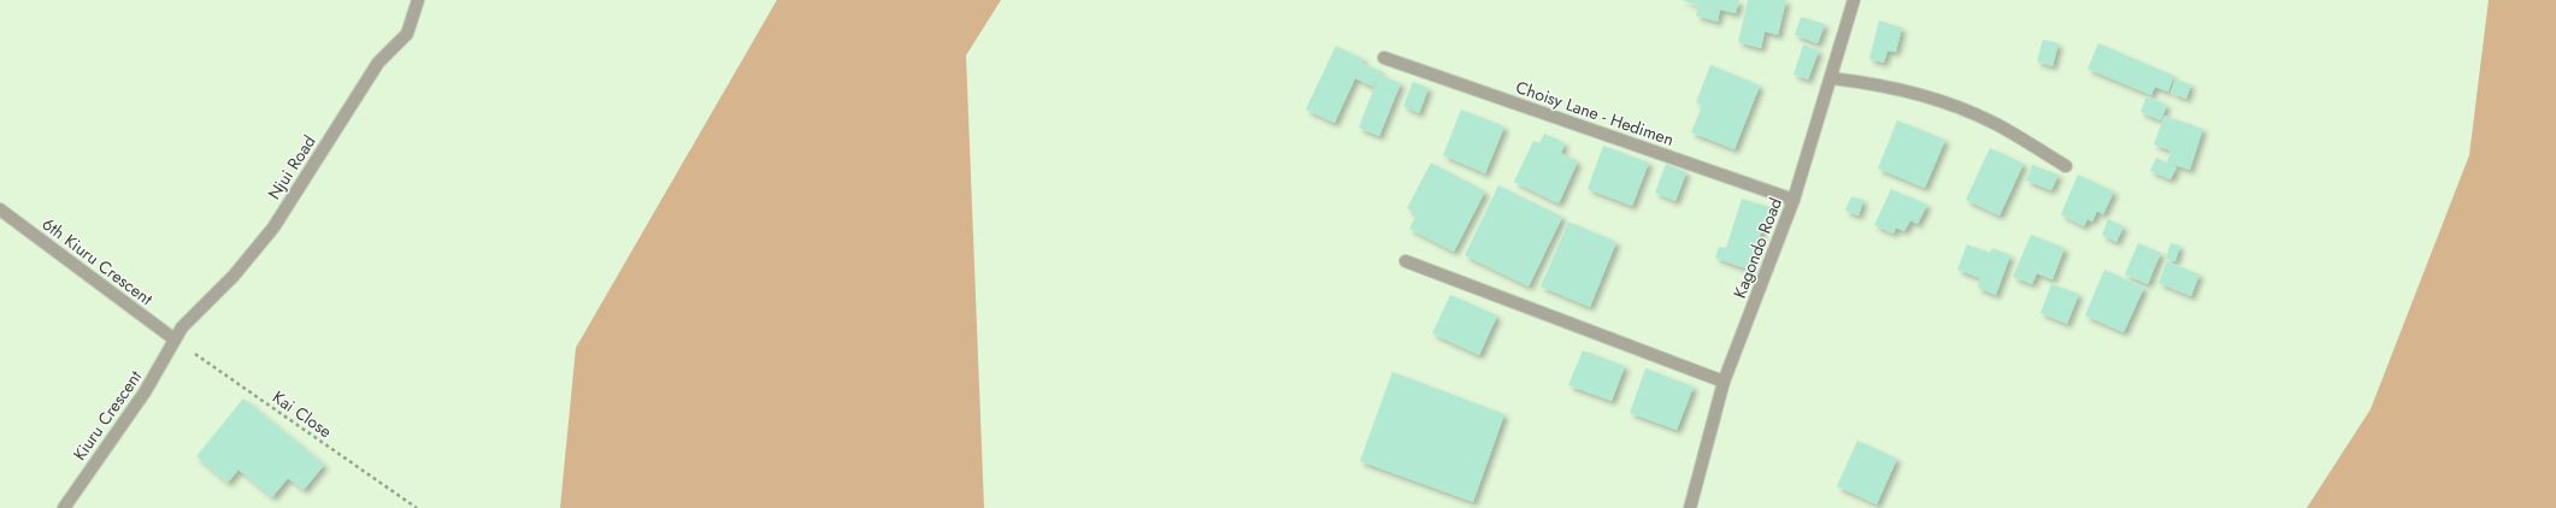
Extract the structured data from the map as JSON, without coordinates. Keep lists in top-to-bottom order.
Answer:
{
  "streets": {
    "street": [
      "Choisy Lane - Hedimen",
      "Njui Road",
      "Kagondo Road",
      "6th Kiuru Crescent",
      "Kiuru Crescent"
    ],
    "path": ["Kai Close"]
  },
  "crossings": [
    ["Choisy Lane - Hedimen", "Kagondo Road"],
    ["Njui Road", "6th Kiuru Crescent"],
    ["Njui Road", "Kai Close"],
    ["Njui Road", "Kiuru Crescent"],
    ["6th Kiuru Crescent", "Kai Close"],
    ["6th Kiuru Crescent", "Kiuru Crescent"],
    ["Kai Close", "Kiuru Crescent"]
  ]
}
